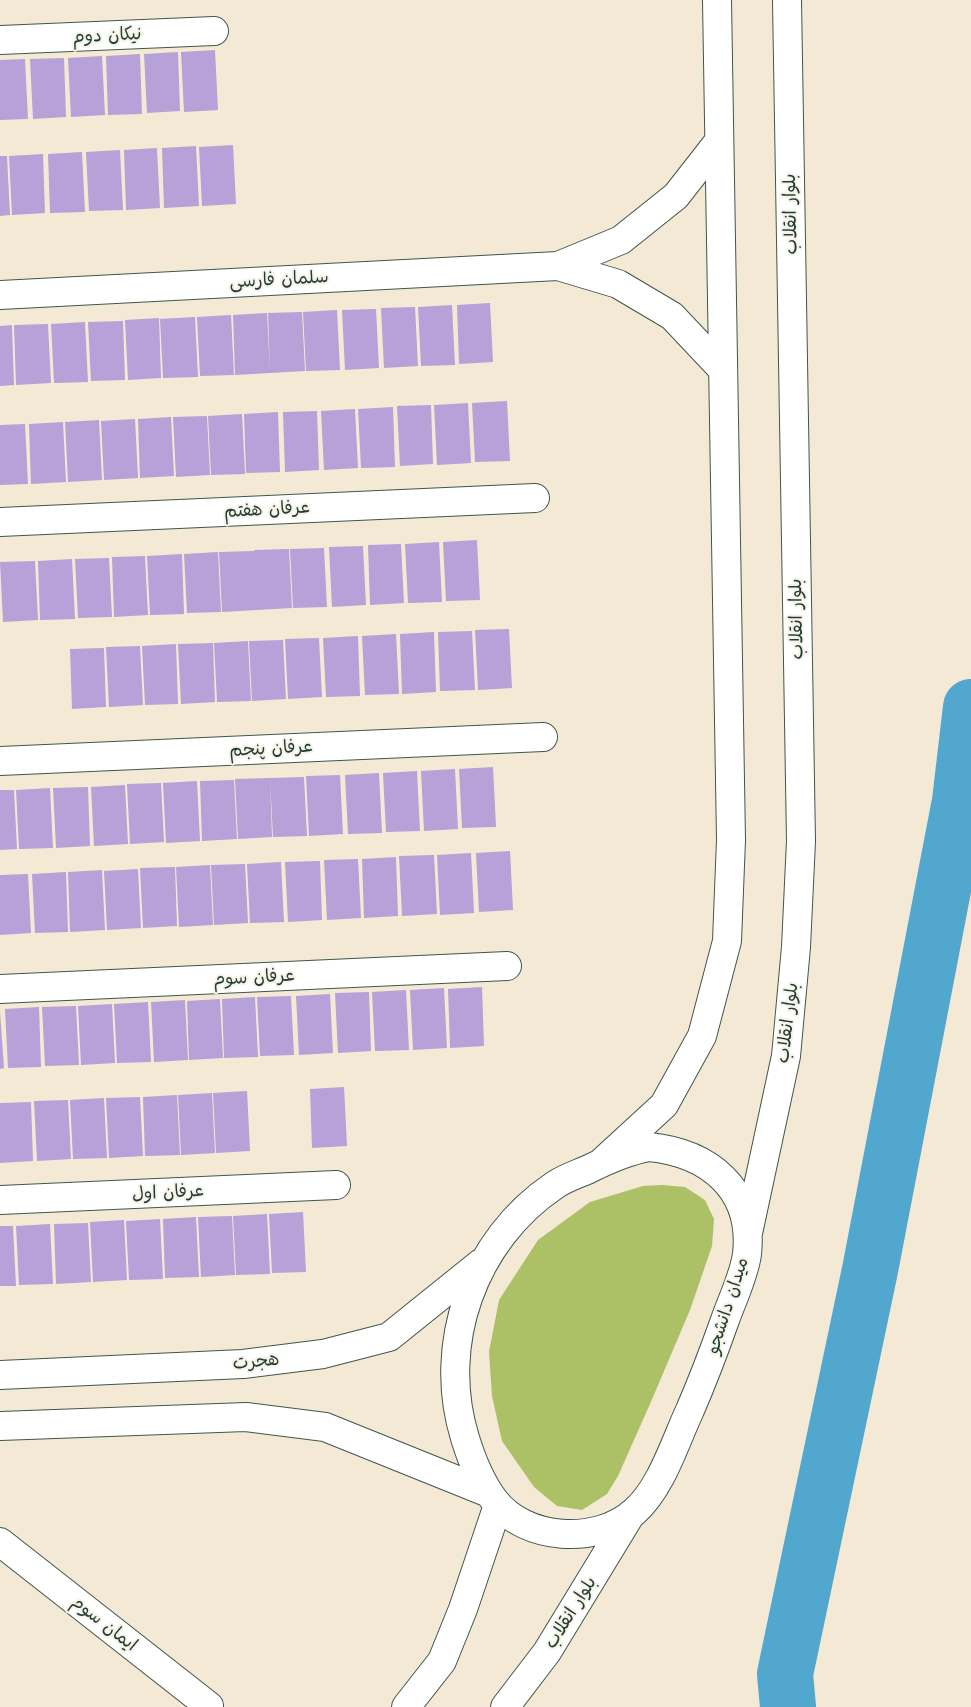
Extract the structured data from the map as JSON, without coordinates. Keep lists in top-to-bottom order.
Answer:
{
  "streets": {
    "main road": [
      "نیکان دوم",
      "بلوار انقلاب",
      "سلمان فارسی",
      "عرفان هفتم",
      "عرفان پنجم",
      "عرفان سوم",
      "عرفان اول",
      "میدان دانشجو",
      "هجرت",
      "ایمان سوم"
    ]
  },
  "crossings": [
    ["بلوار انقلاب", "میدان دانشجو"],
    ["میدان دانشجو", "هجرت"]
  ]
}
